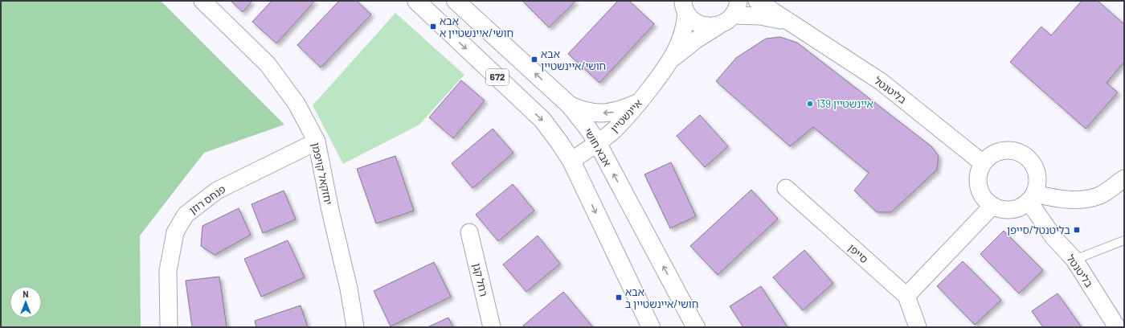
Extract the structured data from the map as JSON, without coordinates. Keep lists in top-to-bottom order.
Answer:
{
  "streets": {
    "main road": ["672", "אבא חושי"],
    "street": [
      "בליטנטל",
      "איינשטיין",
      "יחזקאל קויפמן",
      "פנחס רוזן",
      "סייפן",
      "רחל קגן"
    ]
  },
  "crossings": [
    ["672", "איינשטיין"],
    ["בליטנטל", "איינשטיין"],
    ["איינשטיין", "אבא חושי"],
    ["יחזקאל קויפמן", "פנחס רוזן"]
  ],
  "places": {
    "transit": [
      "אבא חושי/איינשטיין א",
      "אבא חושי/איינשטיין",
      "בליטנטל/סייפן",
      "אבא חושי/איינשטיין ב"
    ],
    "other": ["איינשטיין 139"]
  },
  "north": "top"
}
